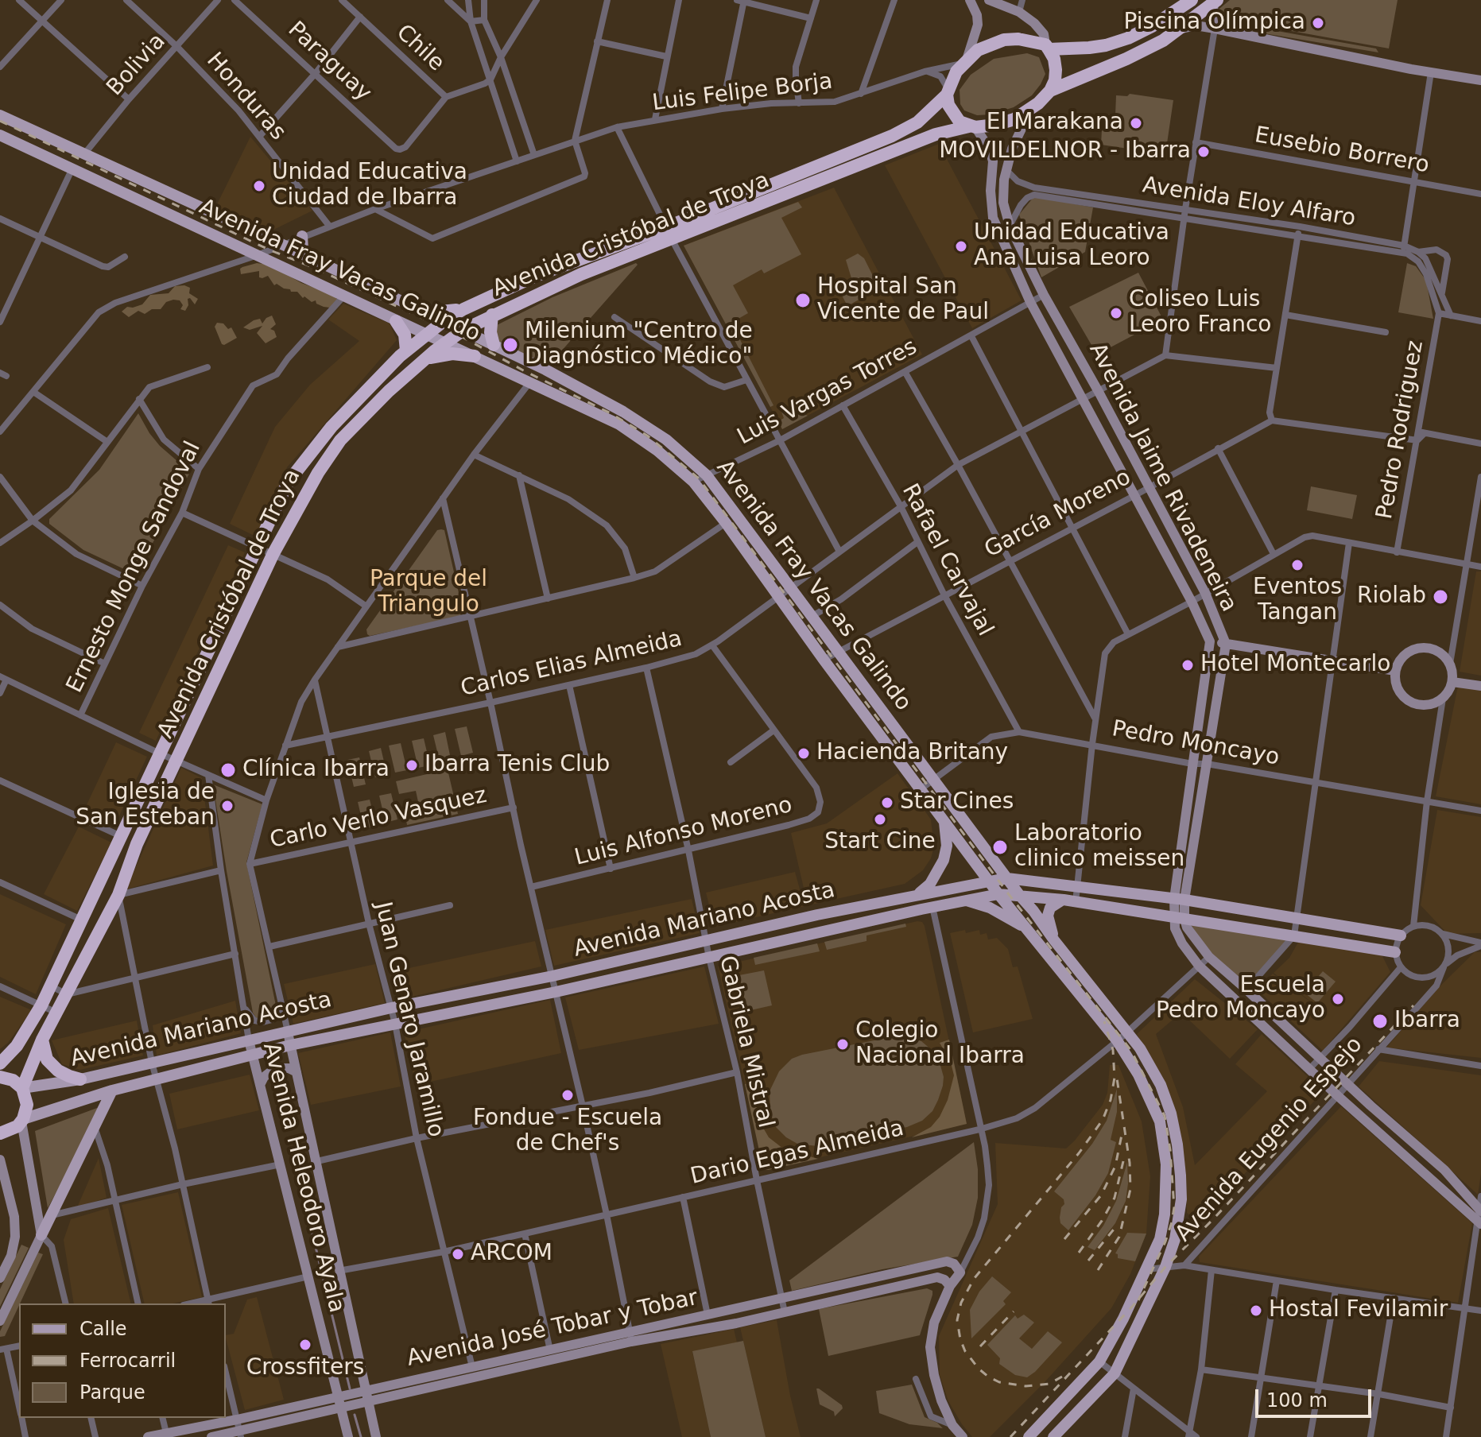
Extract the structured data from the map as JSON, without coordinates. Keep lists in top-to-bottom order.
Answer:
{
  "streets": {
    "highway": ["Avenida Cristóbal de Troya"],
    "main road": ["Avenida Fray Vacas Galindo", "Avenida Mariano Acosta", "Avenida Eugenio Espejo"],
    "street": [
      "Chile",
      "Paraguay",
      "Bolivia",
      "Luis Felipe Borja",
      "Honduras",
      "Eusebio Borrero",
      "Avenida Eloy Alfaro",
      "Luis Vargas Torres",
      "Pedro Rodriguez",
      "Avenida Jaime Rivadeneira",
      "García Moreno",
      "Rafael Carvajal",
      "Ernesto Monge Sandoval",
      "Carlos Elias Almeida",
      "Pedro Moncayo",
      "Carlo Verlo Vasquez",
      "Luis Alfonso Moreno",
      "Juan Genaro Jaramillo",
      "Gabriela Mistral",
      "Dario Egas Almeida",
      "Avenida Heleodoro Ayala",
      "Avenida José Tobar y Tobar"
    ]
  },
  "crossings": [
    ["Chile", "Paraguay"],
    ["Bolivia", "Honduras"],
    ["Bolivia", "Avenida Fray Vacas Galindo"],
    ["Luis Felipe Borja", "Honduras"],
    ["Luis Felipe Borja", "Avenida Cristóbal de Troya"],
    ["Luis Felipe Borja", "Avenida Fray Vacas Galindo"],
    ["Luis Felipe Borja", "Avenida Jaime Rivadeneira"],
    ["Avenida Eloy Alfaro", "Pedro Rodriguez"],
    ["Avenida Eloy Alfaro", "Avenida Jaime Rivadeneira"],
    ["Avenida Cristóbal de Troya", "Avenida Fray Vacas Galindo"],
    ["Avenida Cristóbal de Troya", "Avenida Jaime Rivadeneira"],
    ["Avenida Cristóbal de Troya", "Avenida Mariano Acosta"],
    ["Avenida Fray Vacas Galindo", "Luis Vargas Torres"],
    ["Avenida Fray Vacas Galindo", "García Moreno"],
    ["Avenida Fray Vacas Galindo", "Ernesto Monge Sandoval"],
    ["Avenida Fray Vacas Galindo", "Carlos Elias Almeida"],
    ["Avenida Fray Vacas Galindo", "Pedro Moncayo"],
    ["Avenida Fray Vacas Galindo", "Avenida Mariano Acosta"],
    ["Avenida Fray Vacas Galindo", "Avenida Eugenio Espejo"],
    ["Avenida Fray Vacas Galindo", "Dario Egas Almeida"],
    ["Avenida Fray Vacas Galindo", "Avenida Heleodoro Ayala"],
    ["Luis Vargas Torres", "Avenida Jaime Rivadeneira"],
    ["Luis Vargas Torres", "Rafael Carvajal"],
    ["Avenida Jaime Rivadeneira", "García Moreno"],
    ["Avenida Jaime Rivadeneira", "Carlos Elias Almeida"],
    ["Avenida Jaime Rivadeneira", "Pedro Moncayo"],
    ["Avenida Jaime Rivadeneira", "Avenida Mariano Acosta"],
    ["García Moreno", "Rafael Carvajal"],
    ["Rafael Carvajal", "Carlos Elias Almeida"],
    ["Rafael Carvajal", "Pedro Moncayo"],
    ["Carlos Elias Almeida", "Juan Genaro Jaramillo"],
    ["Carlos Elias Almeida", "Gabriela Mistral"],
    ["Carlos Elias Almeida", "Avenida Heleodoro Ayala"],
    ["Carlo Verlo Vasquez", "Juan Genaro Jaramillo"],
    ["Carlo Verlo Vasquez", "Avenida Heleodoro Ayala"],
    ["Luis Alfonso Moreno", "Gabriela Mistral"],
    ["Avenida Mariano Acosta", "Juan Genaro Jaramillo"],
    ["Avenida Mariano Acosta", "Gabriela Mistral"],
    ["Avenida Mariano Acosta", "Avenida Eugenio Espejo"],
    ["Avenida Mariano Acosta", "Avenida Heleodoro Ayala"],
    ["Juan Genaro Jaramillo", "Dario Egas Almeida"],
    ["Juan Genaro Jaramillo", "Avenida Heleodoro Ayala"],
    ["Juan Genaro Jaramillo", "Avenida José Tobar y Tobar"],
    ["Gabriela Mistral", "Dario Egas Almeida"],
    ["Gabriela Mistral", "Avenida José Tobar y Tobar"],
    ["Dario Egas Almeida", "Avenida Heleodoro Ayala"],
    ["Avenida Heleodoro Ayala", "Avenida José Tobar y Tobar"]
  ],
  "parks": ["Parque del Triangulo"],
  "places": [
    "Piscina Olímpica",
    "El Marakana",
    "MOVILDELNOR - Ibarra",
    "Unidad Educativa Ciudad de Ibarra",
    "Unidad Educativa Ana Luisa Leoro",
    "Hospital San Vicente de Paul",
    "Coliseo Luis Leoro Franco",
    "Milenium \"Centro de Diagnóstico Médico\"",
    "Eventos Tangan",
    "Riolab",
    "Hotel Montecarlo",
    "Hacienda Britany",
    "Ibarra Tenis Club",
    "Clínica Ibarra",
    "Star Cines",
    "Iglesia de San Esteban",
    "Start Cine",
    "Laboratorio clinico meissen",
    "Escuela Pedro Moncayo",
    "Ibarra",
    "Colegio Nacional Ibarra",
    "Fondue - Escuela de Chef's",
    "ARCOM",
    "Hostal Fevilamir",
    "Crossfiters"
  ],
  "legend": ["Calle", "Ferrocarril", "Parque"],
  "scale_bar": "100 m"
}
